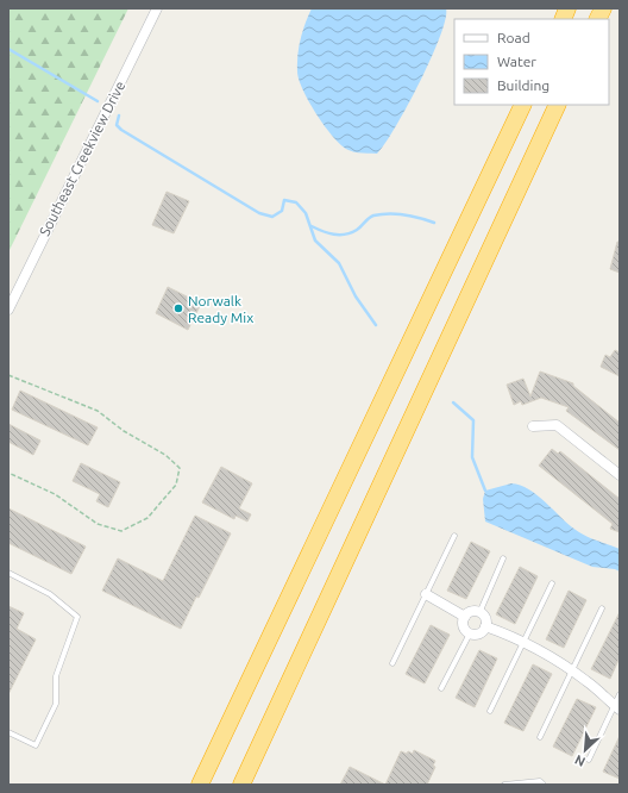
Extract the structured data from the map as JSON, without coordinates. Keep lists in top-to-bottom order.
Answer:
{
  "streets": {
    "street": ["Southeast Creekview Drive"]
  },
  "places": ["Norwalk Ready Mix"],
  "legend": ["Road", "Water", "Building"],
  "north": "bottom left"
}
